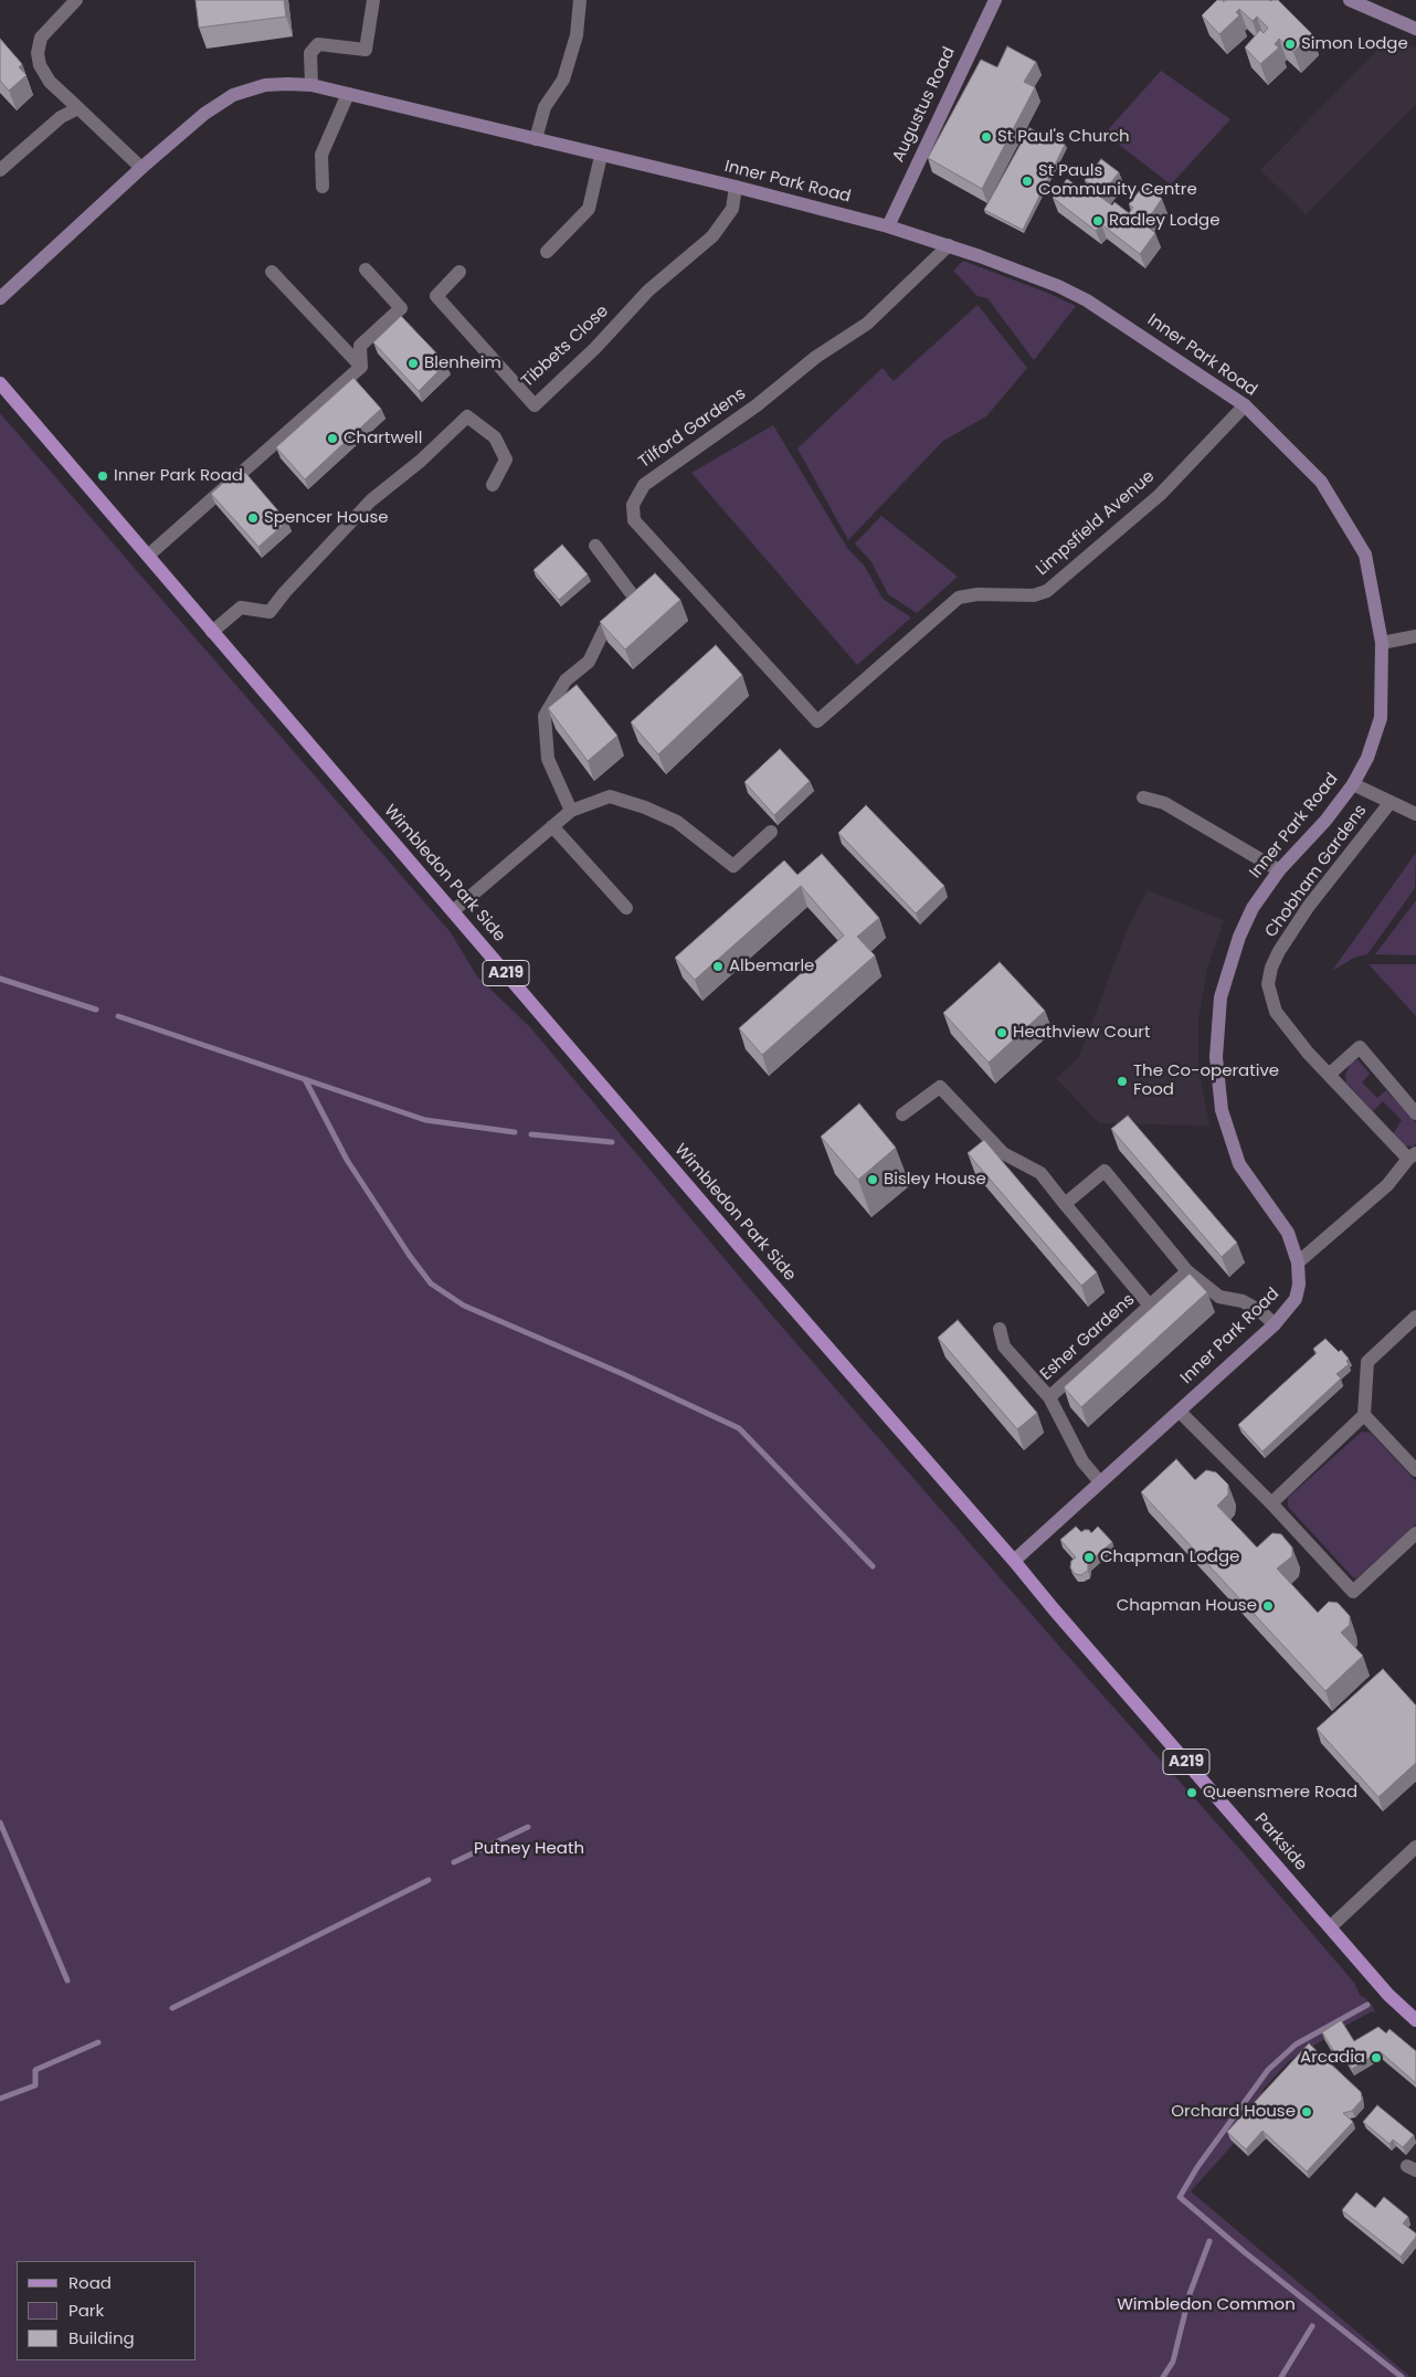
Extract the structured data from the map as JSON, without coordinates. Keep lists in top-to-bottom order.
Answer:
{
  "streets": {
    "main road": ["Wimbledon Park Side", "A219", "Parkside"],
    "street": [
      "Augustus Road",
      "Inner Park Road",
      "Tibbets Close",
      "Tilford Gardens",
      "Limpsfield Avenue",
      "Chobham Gardens",
      "Esher Gardens"
    ]
  },
  "crossings": [
    ["Augustus Road", "Inner Park Road"],
    ["Inner Park Road", "Tibbets Close"],
    ["Inner Park Road", "Tilford Gardens"],
    ["Inner Park Road", "Limpsfield Avenue"],
    ["Inner Park Road", "Chobham Gardens"],
    ["Inner Park Road", "Wimbledon Park Side"],
    ["Inner Park Road", "Esher Gardens"],
    ["Inner Park Road", "Parkside"],
    ["Tilford Gardens", "Limpsfield Avenue"],
    ["Wimbledon Park Side", "Parkside"]
  ],
  "parks": ["Putney Heath", "Wimbledon Common"],
  "places": [
    "Simon Lodge",
    "St Paul's Church",
    "St Pauls Community Centre",
    "Radley Lodge",
    "Blenheim",
    "Chartwell",
    "Inner Park Road",
    "Spencer House",
    "Albemarle",
    "Heathview Court",
    "The Co-operative Food",
    "Bisley House",
    "Chapman Lodge",
    "Chapman House",
    "Queensmere Road",
    "Arcadia",
    "Orchard House"
  ],
  "legend": ["Road", "Park", "Building"]
}
